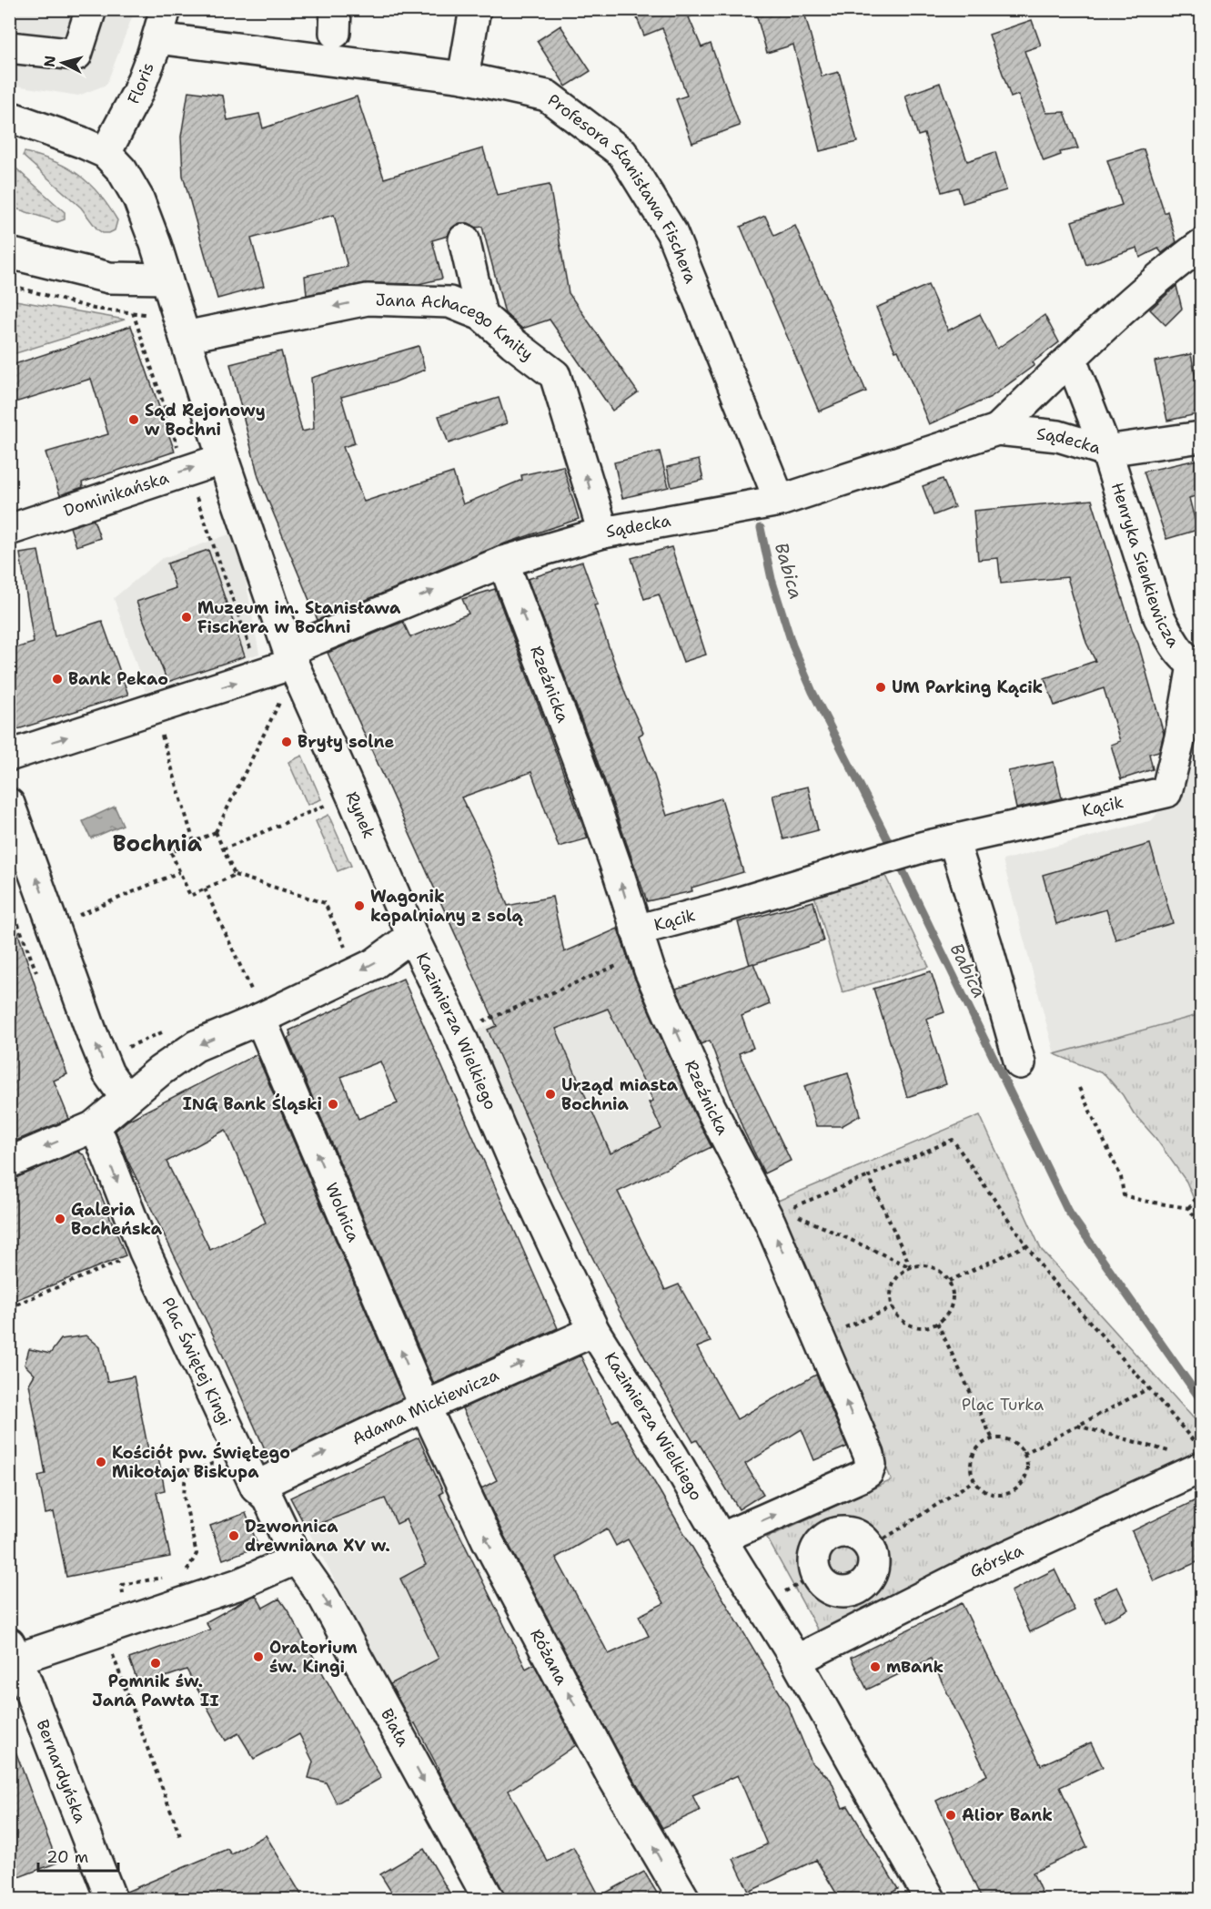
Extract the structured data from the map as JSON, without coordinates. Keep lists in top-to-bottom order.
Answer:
{
  "streets": {
    "street": [
      "Floris",
      "Profesora Stanisława Fischera",
      "Jana Achacego Kmity",
      "Sądecka",
      "Dominikańska",
      "Henryka Sienkiewicza",
      "Rzeźnicka",
      "Kącik",
      "Rynek",
      "Kazimierza Wielkiego",
      "Wolnica",
      "Plac Świętej Kingi",
      "Adama Mickiewicza",
      "Górska",
      "Różana",
      "Biała",
      "Bernardyńska"
    ]
  },
  "crossings": [
    ["Floris", "Profesora Stanisława Fischera"],
    ["Floris", "Rynek"],
    ["Profesora Stanisława Fischera", "Sądecka"],
    ["Jana Achacego Kmity", "Sądecka"],
    ["Jana Achacego Kmity", "Rynek"],
    ["Sądecka", "Henryka Sienkiewicza"],
    ["Sądecka", "Rzeźnicka"],
    ["Sądecka", "Rynek"],
    ["Dominikańska", "Rynek"],
    ["Henryka Sienkiewicza", "Kącik"],
    ["Rzeźnicka", "Kącik"],
    ["Rzeźnicka", "Kazimierza Wielkiego"],
    ["Rynek", "Kazimierza Wielkiego"],
    ["Kazimierza Wielkiego", "Adama Mickiewicza"],
    ["Kazimierza Wielkiego", "Górska"],
    ["Wolnica", "Adama Mickiewicza"],
    ["Wolnica", "Różana"],
    ["Plac Świętej Kingi", "Adama Mickiewicza"],
    ["Plac Świętej Kingi", "Biała"],
    ["Adama Mickiewicza", "Różana"]
  ],
  "one_way": [
    "Jana Achacego Kmity",
    "Rzeźnicka",
    "Wolnica",
    "Adama Mickiewicza",
    "Różana",
    "Biała"
  ],
  "districts": ["Bochnia"],
  "water": ["Babica"],
  "parks": ["Plac Turka"],
  "places": [
    "Sąd Rejonowy w Bochni",
    "Muzeum im. Stanisława Fischera w Bochni",
    "Bank Pekao",
    "UM Parking Kącik",
    "Bryły solne",
    "Wagonik kopalniany z solą",
    "Urząd miasta Bochnia",
    "ING Bank Śląski",
    "Galeria Bocheńska",
    "Kościół pw. Świętego Mikołaja Biskupa",
    "Dzwonnica drewniana XV w.",
    "Oratorium św. Kingi",
    "Pomnik św. Jana Pawła II",
    "mBank",
    "Alior Bank"
  ],
  "scale_bar": "20 m",
  "north": "left"
}
